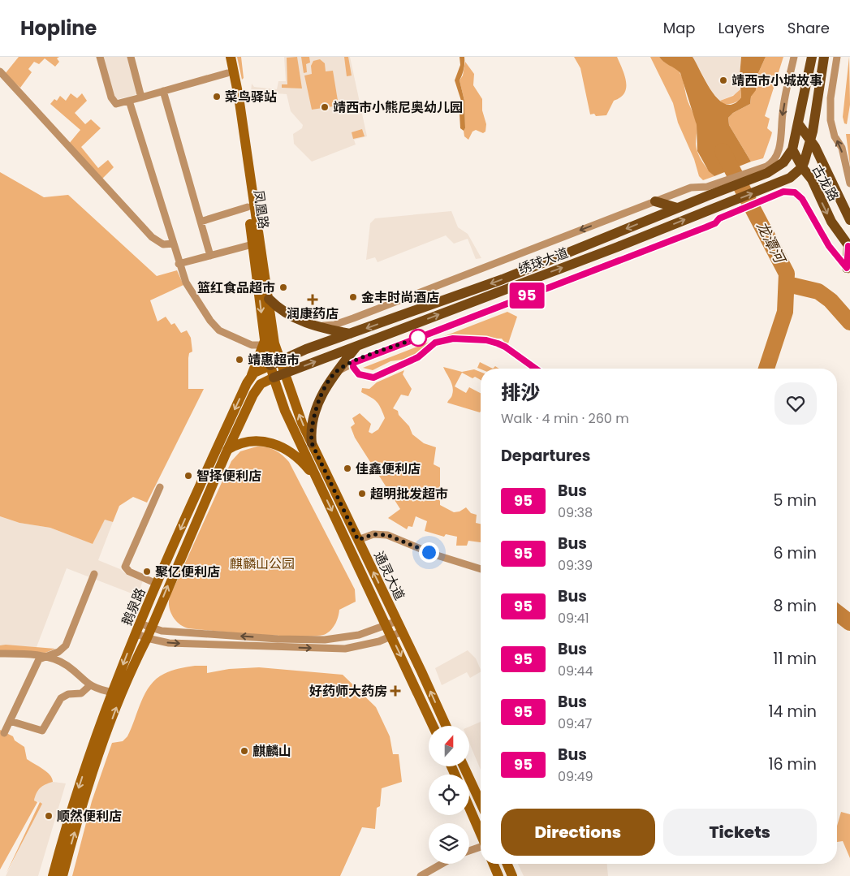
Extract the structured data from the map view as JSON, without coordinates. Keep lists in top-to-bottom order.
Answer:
{
  "streets": {
    "main road": [
      "古龙路",
      "凤凰路",
      "绣球大道",
      "通灵大道",
      "鹅泉路"
    ]
  },
  "crossings": [
    ["古龙路", "绣球大道"],
    ["凤凰路", "绣球大道"],
    ["凤凰路", "通灵大道"],
    ["凤凰路", "鹅泉路"],
    ["绣球大道", "通灵大道"],
    ["绣球大道", "鹅泉路"],
    ["通灵大道", "鹅泉路"]
  ],
  "water": ["龙潭河"],
  "parks": ["麒麟山公园"],
  "places": {
    "other": [
      "靖西市小城故事",
      "菜鸟驿站",
      "靖西市小熊尼奥幼儿园",
      "篮红食品超市",
      "金丰时尚酒店",
      "靖惠超市",
      "佳鑫便利店",
      "智择便利店",
      "超明批发超市",
      "聚亿便利店",
      "麒麟山",
      "顺然便利店"
    ],
    "health": ["润康药店", "好药师大药房"]
  },
  "lines": ["bus line 95"],
  "north": "top",
  "page": {
    "header": "Hopline",
    "nav": ["Map", "Layers", "Share"],
    "on_map": "95",
    "heading": [
      ["排沙", "Walk · 4 min · 260 m"],
      "Departures"
    ],
    "list": [
      {
        "mark": "95",
        "name": "Bus",
        "note": "09:38",
        "value": "5 min"
      },
      {
        "mark": "95",
        "name": "Bus",
        "note": "09:39",
        "value": "6 min"
      },
      {
        "mark": "95",
        "name": "Bus",
        "note": "09:41",
        "value": "8 min"
      },
      {
        "mark": "95",
        "name": "Bus",
        "note": "09:44",
        "value": "11 min"
      },
      {
        "mark": "95",
        "name": "Bus",
        "note": "09:47",
        "value": "14 min"
      },
      {
        "mark": "95",
        "name": "Bus",
        "note": "09:49",
        "value": "16 min"
      }
    ],
    "buttons": ["Directions", "Tickets"]
  }
}
